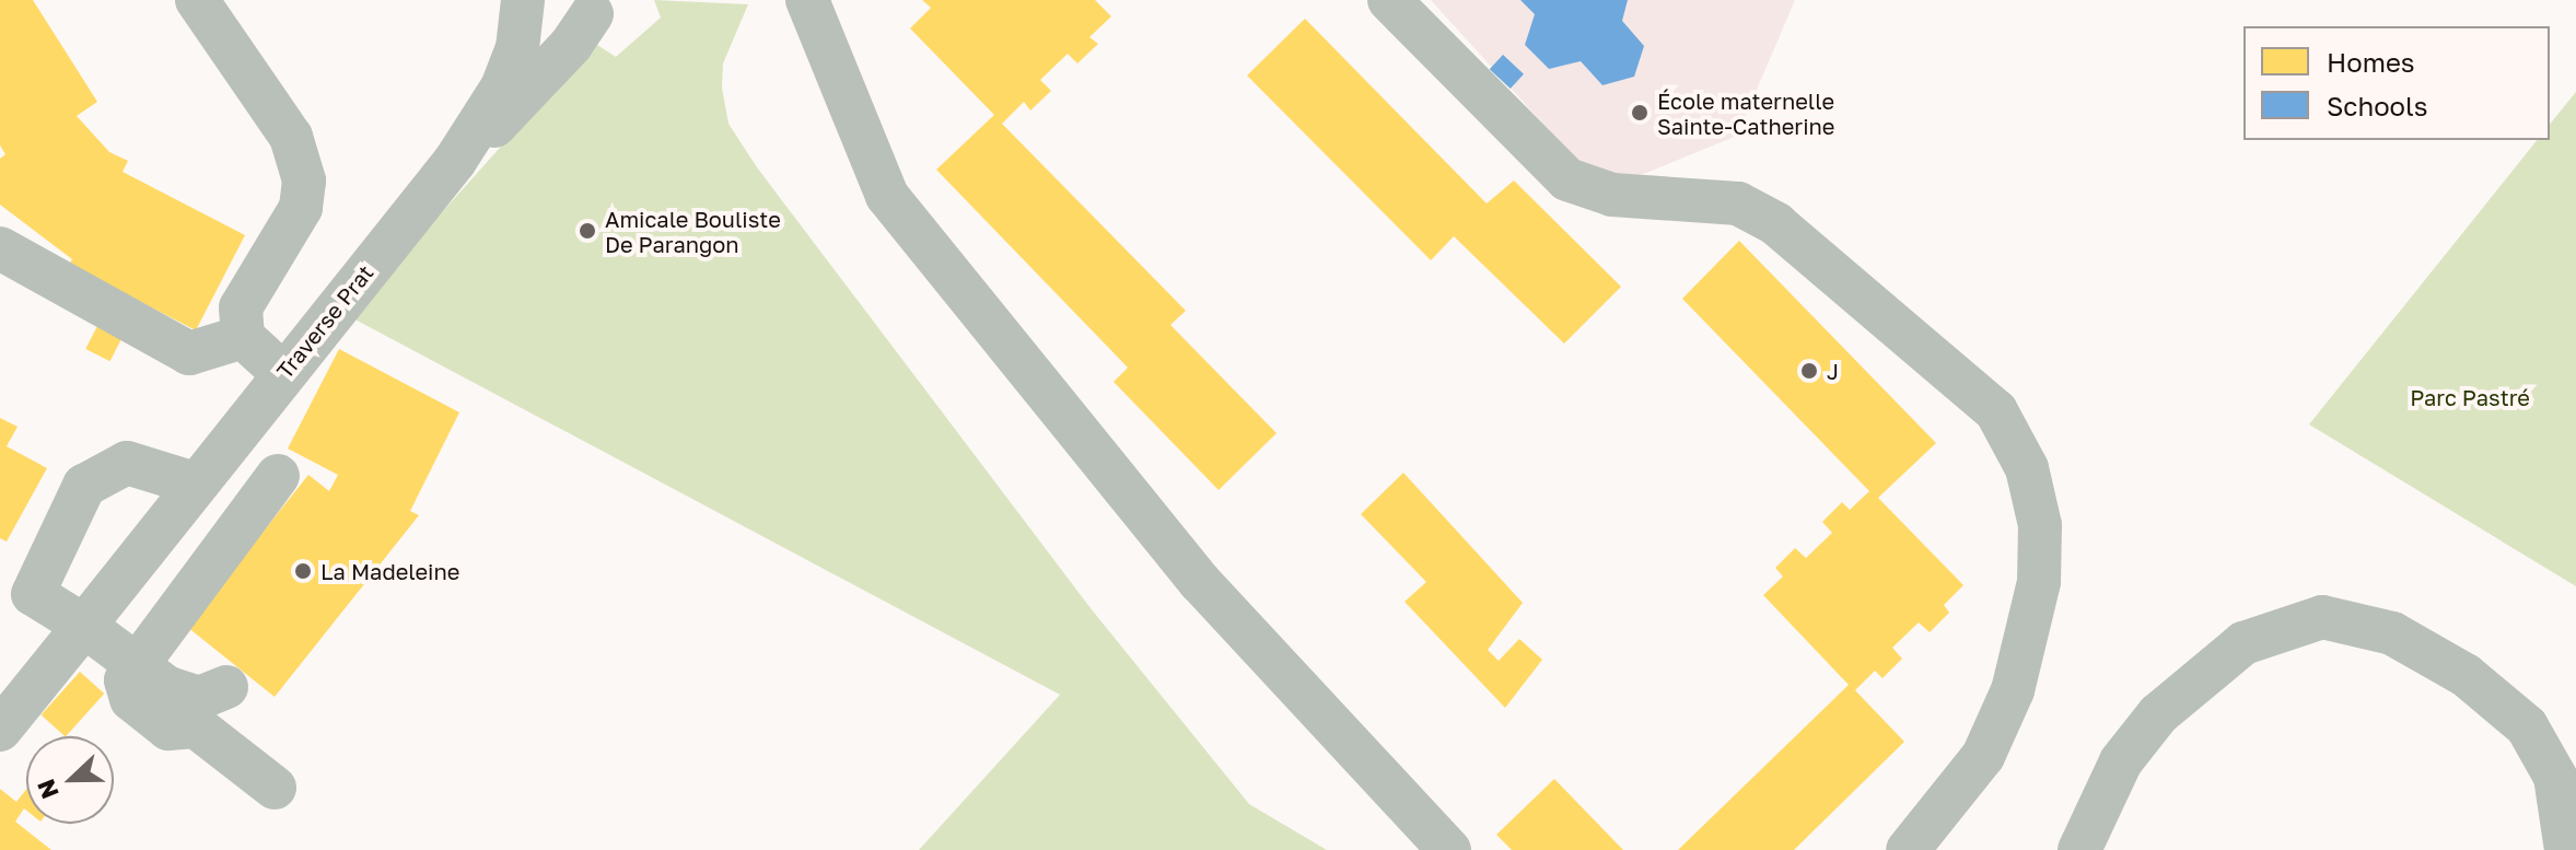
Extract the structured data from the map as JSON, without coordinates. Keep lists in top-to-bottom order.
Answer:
{
  "streets": {
    "street": ["Traverse Prat"]
  },
  "parks": ["Parc Pastré"],
  "places": [
    "École maternelle Sainte-Catherine",
    "Amicale Bouliste De Parangon",
    "J",
    "La Madeleine"
  ],
  "legend": ["Homes", "Schools"],
  "north": "left"
}
